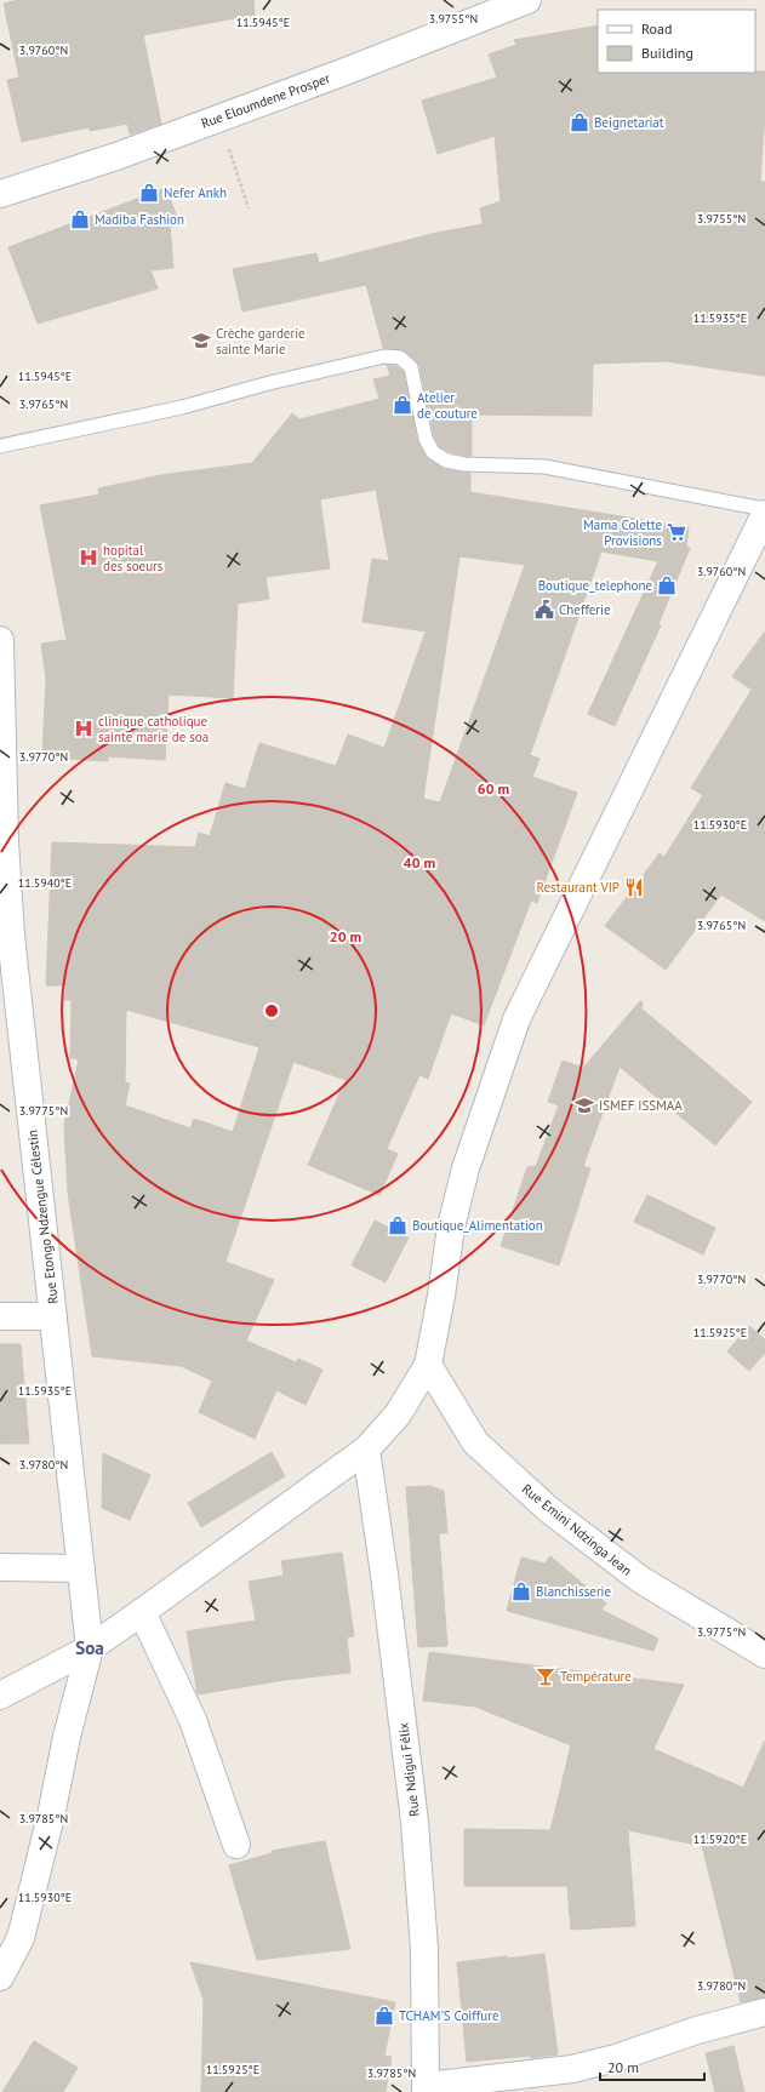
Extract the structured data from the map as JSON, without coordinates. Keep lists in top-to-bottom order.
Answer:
{
  "streets": {
    "street": [
      "Rue Eloumdene Prosper",
      "Rue Etongo Ndzengue Célestin",
      "Rue Emini Ndzinga Jean",
      "Rue Ndigui Félix"
    ]
  },
  "districts": ["Soa"],
  "places": {
    "shop": [
      "Beignetariat",
      "Nefer Ankh",
      "Madiba Fashion",
      "Atelier de couture",
      "Boutique_telephone",
      "Boutique_Alimentation",
      "Blanchisserie",
      "TCHAM'S Coiffure"
    ],
    "school or university": ["Crèche garderie sainte Marie", "ISMEF ISSMAA"],
    "supermarket": ["Mama Colette Provisions"],
    "hospital": ["hopital des soeurs", "clinique catholique sainte marie de soa"],
    "public building": ["Chefferie"],
    "restaurant": ["Restaurant VIP"],
    "bar": ["Température"]
  },
  "legend": ["Road", "Building"],
  "scale_bar": "20 m",
  "coordinates": [
    "3.9755°N",
    "11.5945°E",
    "3.9760°N",
    "11.5935°E",
    "3.9765°N",
    "3.9770°N",
    "11.5930°E",
    "11.5940°E",
    "3.9775°N",
    "11.5925°E",
    "3.9780°N",
    "3.9785°N",
    "11.5920°E"
  ],
  "rings": ["60 m", "40 m", "20 m"]
}
